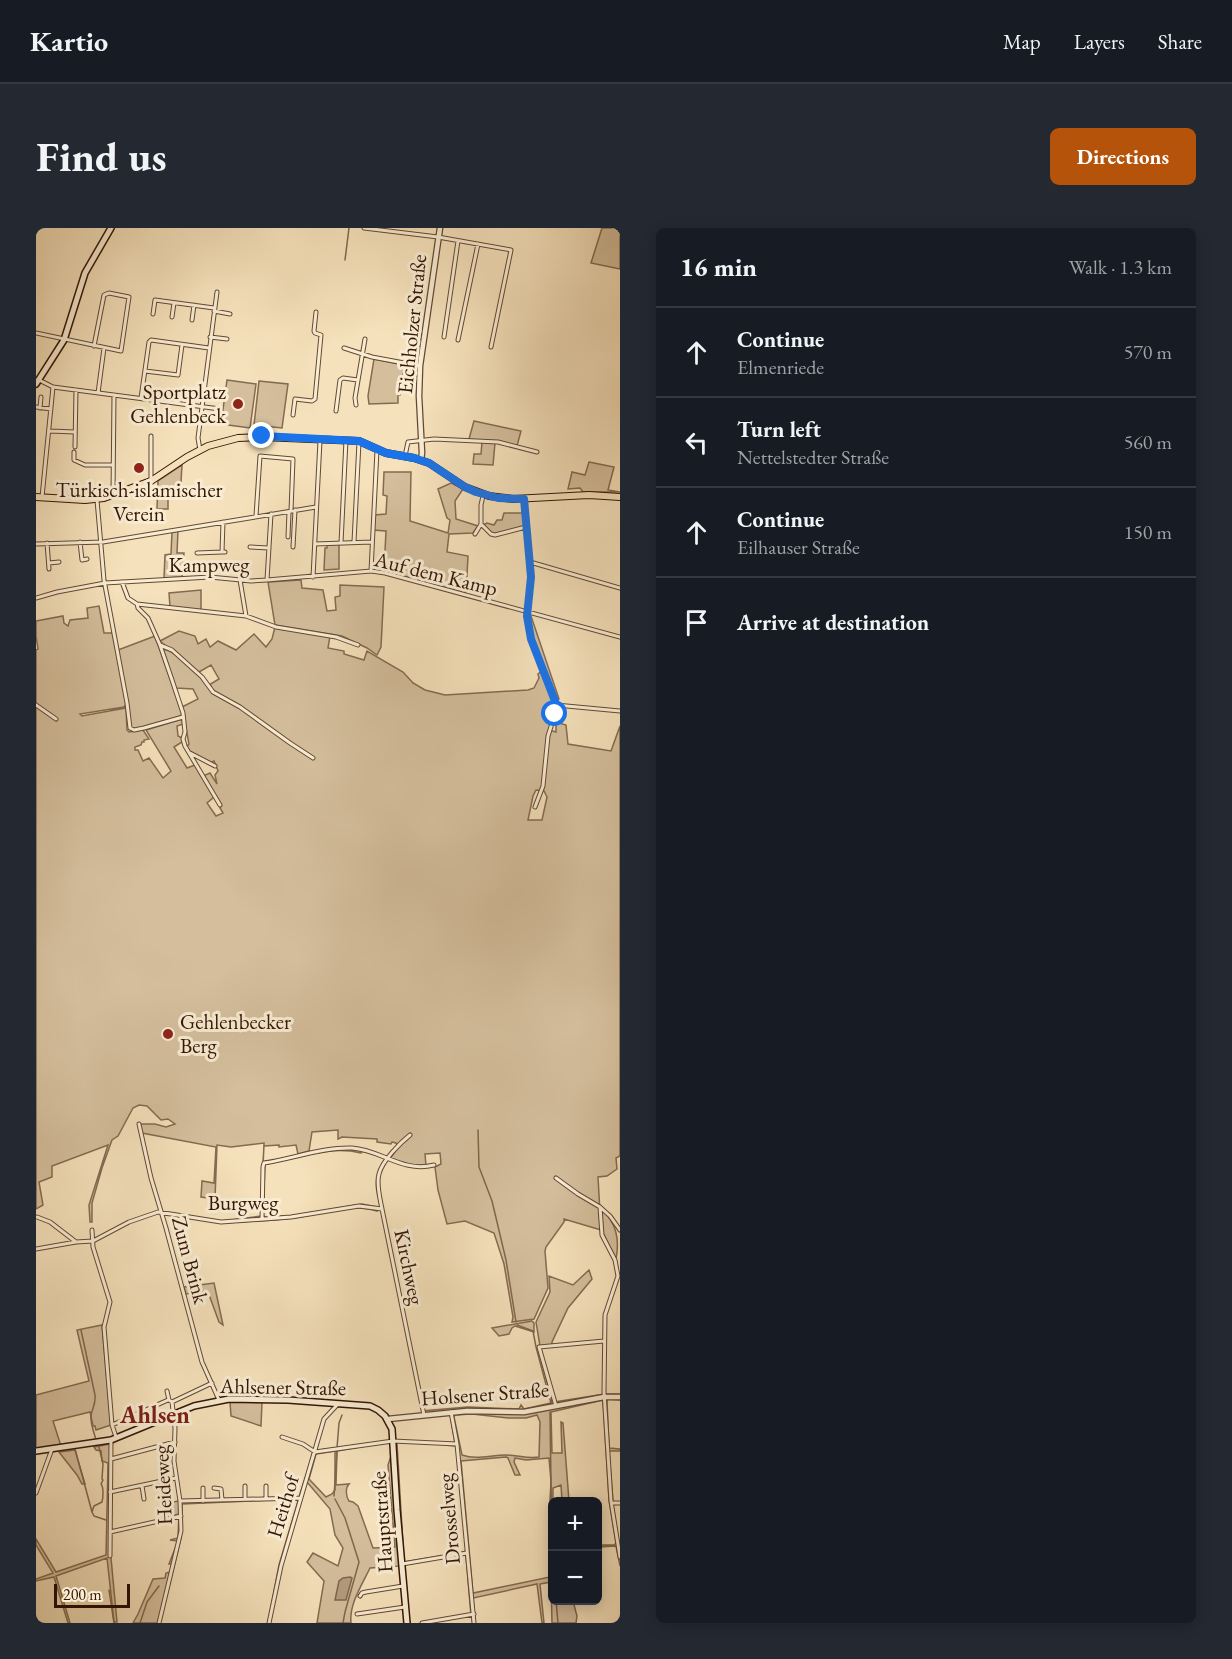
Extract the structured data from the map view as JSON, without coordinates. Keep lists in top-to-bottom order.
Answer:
{
  "streets": {
    "main road": ["Ahlsener Straße", "Hauptstraße"],
    "street": [
      "Eichholzer Straße",
      "Kampweg",
      "Auf dem Kamp",
      "Burgweg",
      "Zum Brink",
      "Kirchweg",
      "Holsener Straße",
      "Heideweg",
      "Heithof",
      "Drosselweg"
    ]
  },
  "crossings": [
    ["Kampweg", "Auf dem Kamp"],
    ["Burgweg", "Zum Brink"],
    ["Burgweg", "Kirchweg"],
    ["Zum Brink", "Ahlsener Straße"],
    ["Kirchweg", "Holsener Straße"],
    ["Ahlsener Straße", "Holsener Straße"],
    ["Ahlsener Straße", "Heideweg"],
    ["Ahlsener Straße", "Heithof"],
    ["Ahlsener Straße", "Hauptstraße"],
    ["Holsener Straße", "Drosselweg"],
    ["Holsener Straße", "Hauptstraße"]
  ],
  "districts": ["Ahlsen"],
  "places": ["Sportplatz Gehlenbeck", "Türkisch-islamischer Verein", "Gehlenbecker Berg"],
  "scale_bar": "200 m",
  "page": {
    "header": "Kartio",
    "nav": ["Map", "Layers", "Share"],
    "buttons": "Directions",
    "title": "Find us",
    "heading": ["16 min", "Walk · 1.3 km"],
    "list": [
      ["Continue", "Elmenriede", "570 m"],
      ["Turn left", "Nettelstedter Straße", "560 m"],
      ["Continue", "Eilhauser Straße", "150 m"],
      "Arrive at destination"
    ],
    "map_buttons": ["+", "−"],
    "scale": "200 m"
  }
}
